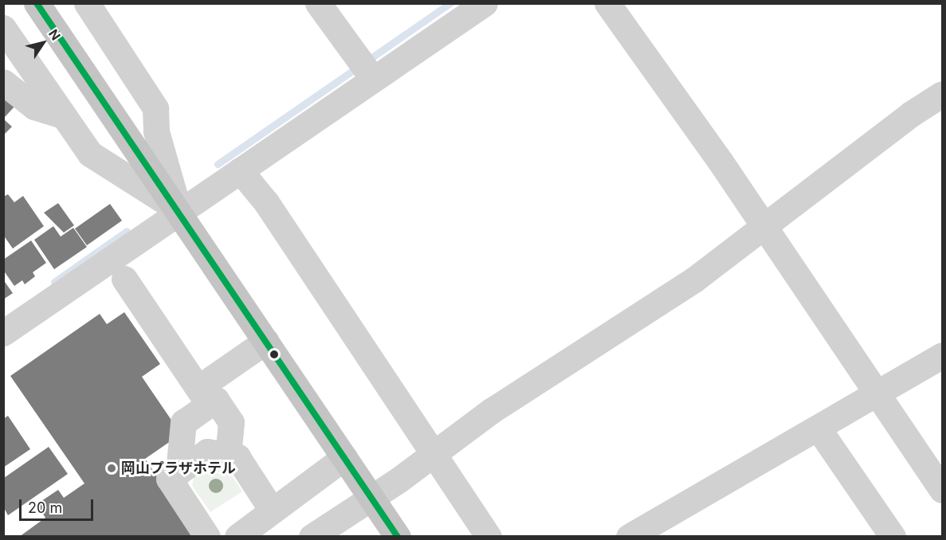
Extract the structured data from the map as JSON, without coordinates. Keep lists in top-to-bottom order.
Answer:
{
  "places": ["岡山プラザホテル"],
  "scale_bar": "20 m",
  "north": "top right"
}
